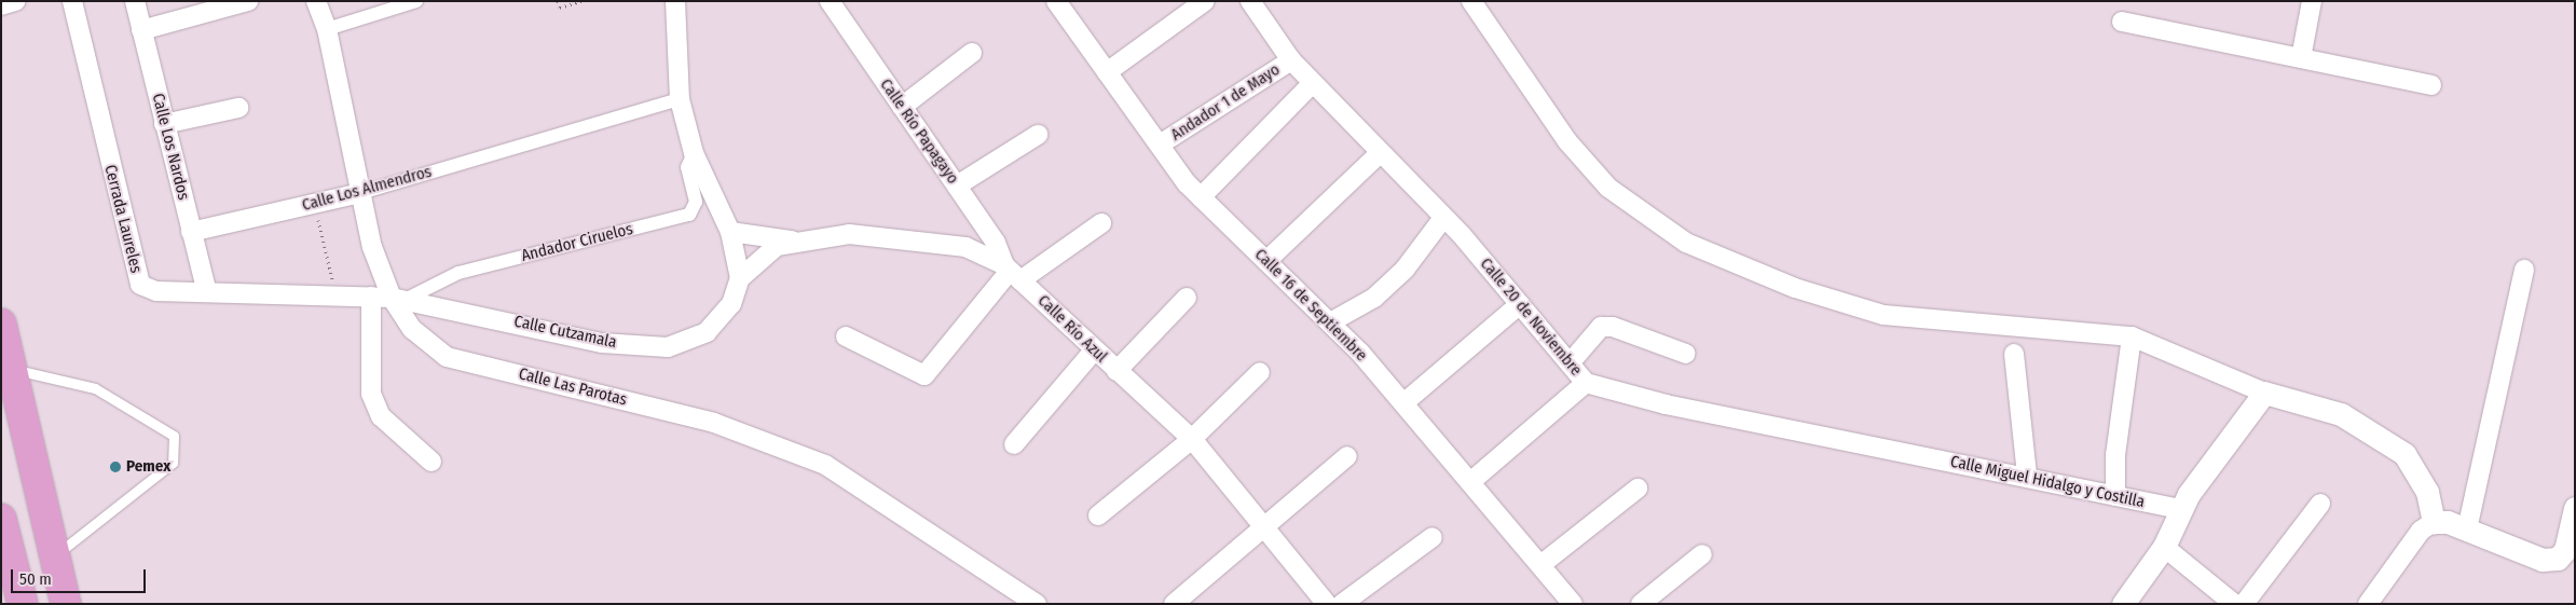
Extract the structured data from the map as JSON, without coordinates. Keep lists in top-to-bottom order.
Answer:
{
  "streets": {
    "street": [
      "Andador 1 de Mayo",
      "Calle Río Papagayo",
      "Calle Los Nardos",
      "Calle Los Almendros",
      "Cerrada Laureles",
      "Andador Ciruelos",
      "Calle 16 de Septiembre",
      "Calle 20 de Noviembre",
      "Calle Río Azul",
      "Calle Cutzamala",
      "Calle Las Parotas",
      "Calle Miguel Hidalgo y Costilla"
    ]
  },
  "crossings": [
    ["Andador 1 de Mayo", "Calle 16 de Septiembre"],
    ["Andador 1 de Mayo", "Calle 20 de Noviembre"],
    ["Calle Río Papagayo", "Calle Río Azul"],
    ["Calle Los Nardos", "Calle Los Almendros"],
    ["Calle Los Nardos", "Cerrada Laureles"],
    ["Calle Los Almendros", "Calle Las Parotas"],
    ["Cerrada Laureles", "Andador Ciruelos"],
    ["Cerrada Laureles", "Calle Cutzamala"],
    ["Cerrada Laureles", "Calle Las Parotas"],
    ["Andador Ciruelos", "Calle Cutzamala"],
    ["Andador Ciruelos", "Calle Las Parotas"],
    ["Calle 20 de Noviembre", "Calle Miguel Hidalgo y Costilla"],
    ["Calle Río Azul", "Calle Cutzamala"],
    ["Calle Cutzamala", "Calle Las Parotas"]
  ],
  "places": ["Pemex"],
  "scale_bar": "50 m"
}
